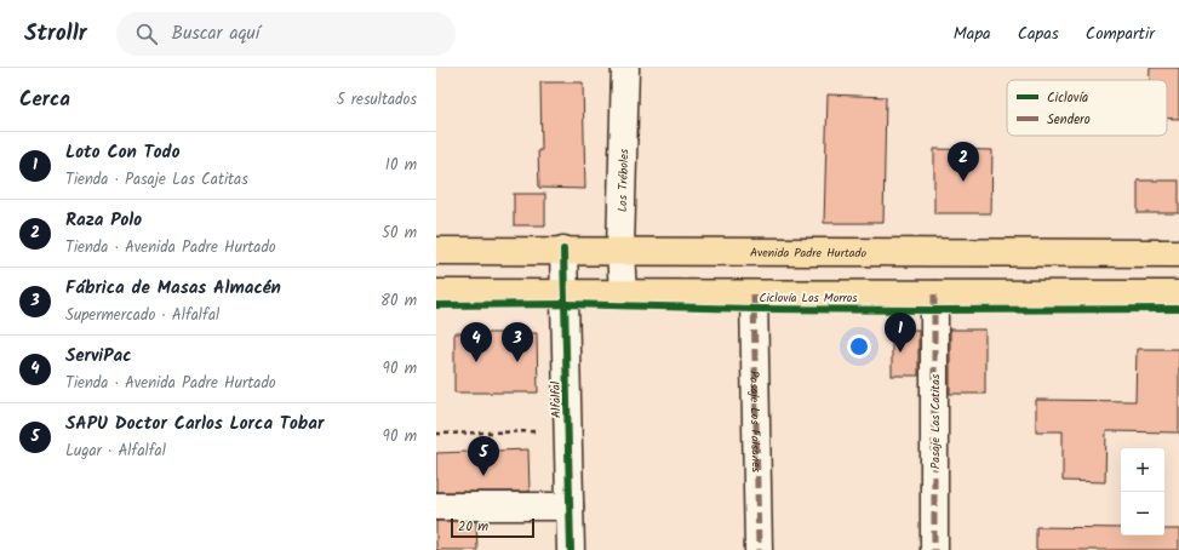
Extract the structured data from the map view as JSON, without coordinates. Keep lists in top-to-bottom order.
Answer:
{
  "streets": {
    "main road": ["Avenida Padre Hurtado"],
    "street": [
      "Los Tréboles",
      "Alfalfal",
      "Pasaje Los Faisanes",
      "Pasaje Las Catitas"
    ],
    "cycle path": ["Ciclovía Los Morros"]
  },
  "crossings": [
    ["Los Tréboles", "Avenida Padre Hurtado"],
    ["Avenida Padre Hurtado", "Alfalfal"]
  ],
  "legend": ["Ciclovía", "Sendero"],
  "scale_bar": "20 m",
  "page": {
    "header": "Strollr",
    "search": "Buscar aquí",
    "nav": ["Mapa", "Capas", "Compartir"],
    "heading": ["Cerca", "5 resultados"],
    "list": [
      {
        "mark": "1",
        "name": "Loto Con Todo",
        "note": "Tienda · Pasaje Las Catitas",
        "value": "10 m"
      },
      {
        "mark": "2",
        "name": "Raza Polo",
        "note": "Tienda · Avenida Padre Hurtado",
        "value": "50 m"
      },
      {
        "mark": "3",
        "name": "Fábrica de Masas Almacén",
        "note": "Supermercado · Alfalfal",
        "value": "80 m"
      },
      {
        "mark": "4",
        "name": "ServiPac",
        "note": "Tienda · Avenida Padre Hurtado",
        "value": "90 m"
      },
      {
        "mark": "5",
        "name": "SAPU Doctor Carlos Lorca Tobar",
        "note": "Lugar · Alfalfal",
        "value": "90 m"
      }
    ],
    "pins": [
      "2",
      "1",
      "3",
      "4",
      "5"
    ],
    "map_buttons": ["+", "−"],
    "scale": "20 m"
  }
}
